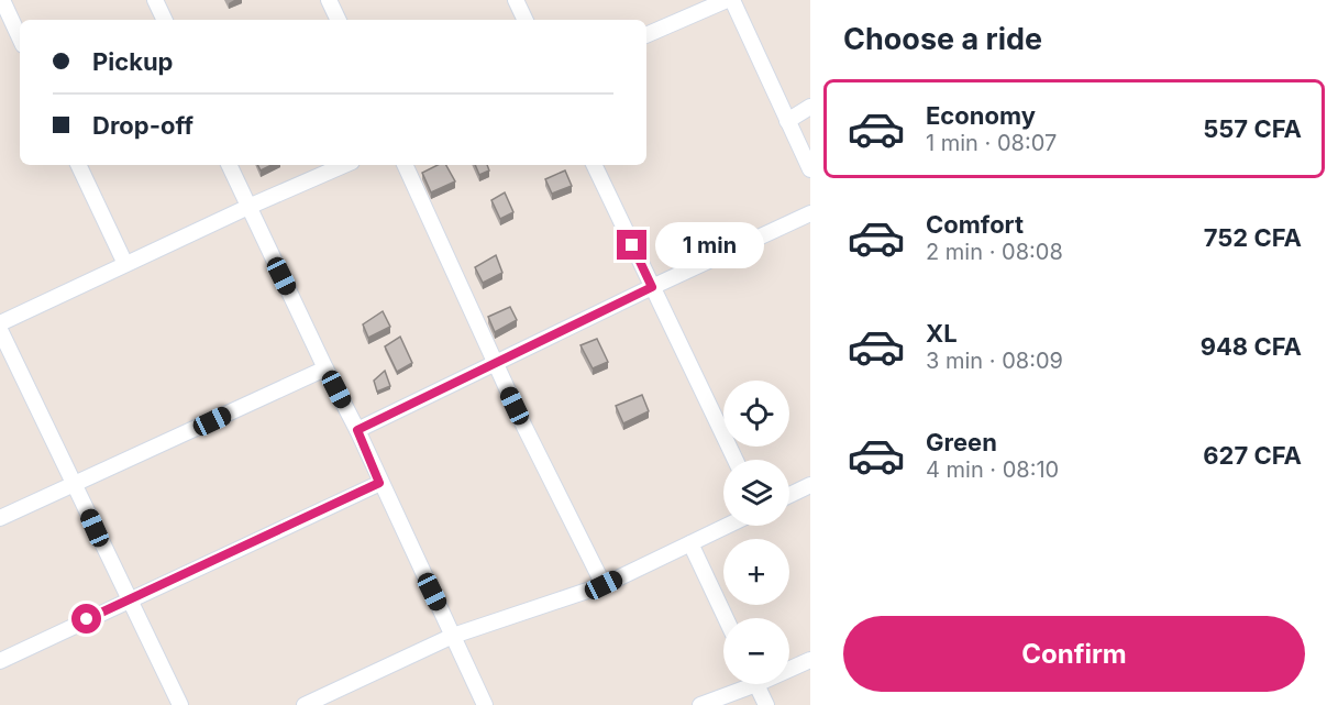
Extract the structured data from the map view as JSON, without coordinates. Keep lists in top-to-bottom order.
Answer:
{
  "page": {
    "heading": "Choose a ride",
    "banner": ["Pickup", "Drop-off"],
    "list": [
      {
        "name": "Economy",
        "note": "1 min · 08:07",
        "value": "557 CFA"
      },
      {
        "name": "Comfort",
        "note": "2 min · 08:08",
        "value": "752 CFA"
      },
      {
        "name": "XL",
        "note": "3 min · 08:09",
        "value": "948 CFA"
      },
      {
        "name": "Green",
        "note": "4 min · 08:10",
        "value": "627 CFA"
      }
    ],
    "bubble": "1 min",
    "map_buttons": ["+", "−"],
    "buttons": "Confirm"
  }
}
